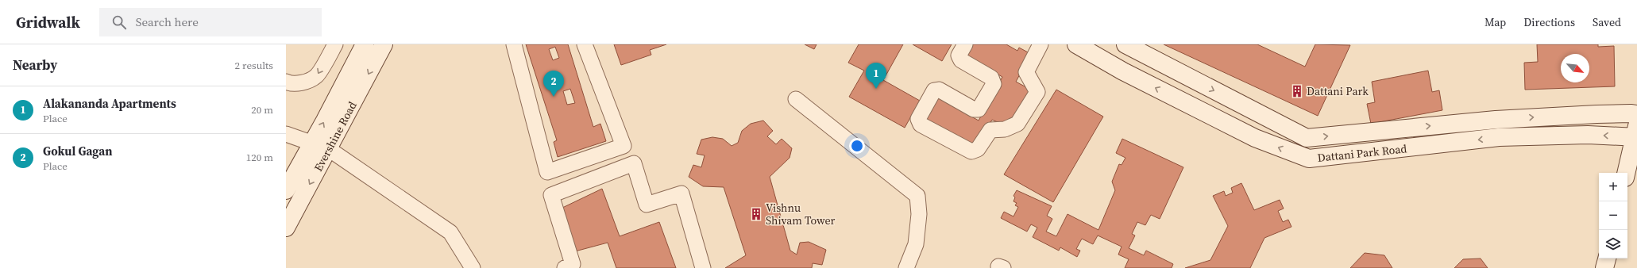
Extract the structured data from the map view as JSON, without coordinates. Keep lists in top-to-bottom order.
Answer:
{
  "streets": {
    "street": ["Evershine Road", "Dattani Park Road"]
  },
  "places": {
    "building": ["Dattani Park", "Vishnu Shivam Tower"]
  },
  "north": "bottom right",
  "page": {
    "header": "Gridwalk",
    "search": "Search here",
    "nav": ["Map", "Directions", "Saved"],
    "heading": ["Nearby", "2 results"],
    "pins": ["1", "2"],
    "list": [
      {
        "mark": "1",
        "name": "Alakananda Apartments",
        "note": "Place",
        "value": "20 m"
      },
      {
        "mark": "2",
        "name": "Gokul Gagan",
        "note": "Place",
        "value": "120 m"
      }
    ],
    "map_buttons": ["+", "−"]
  }
}
